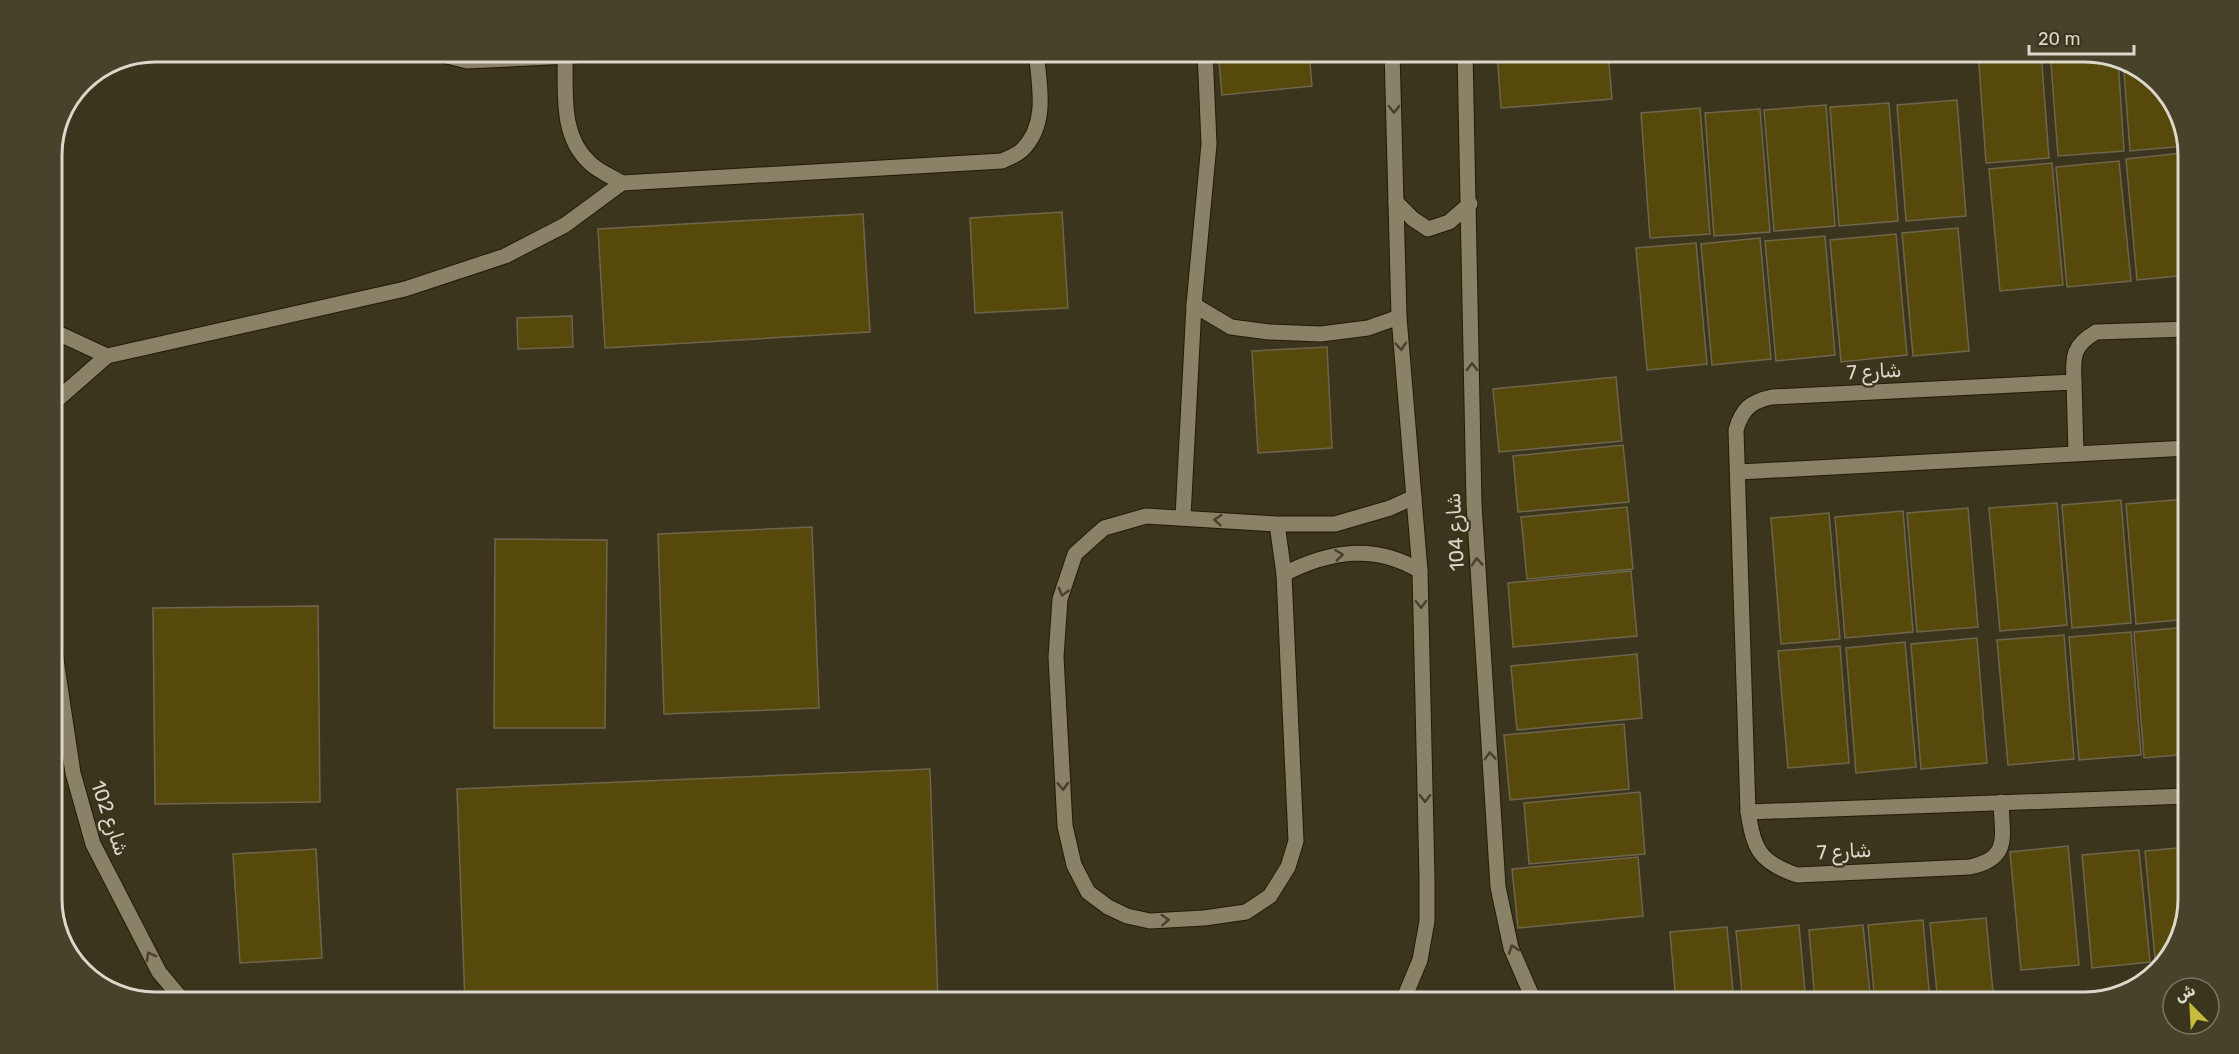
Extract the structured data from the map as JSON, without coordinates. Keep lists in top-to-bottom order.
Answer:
{
  "streets": {
    "street": ["شارع 7", "شارع 104", "شارع 102"]
  },
  "one_way": ["شارع 102"],
  "scale_bar": "20 m",
  "north": "top left"
}
